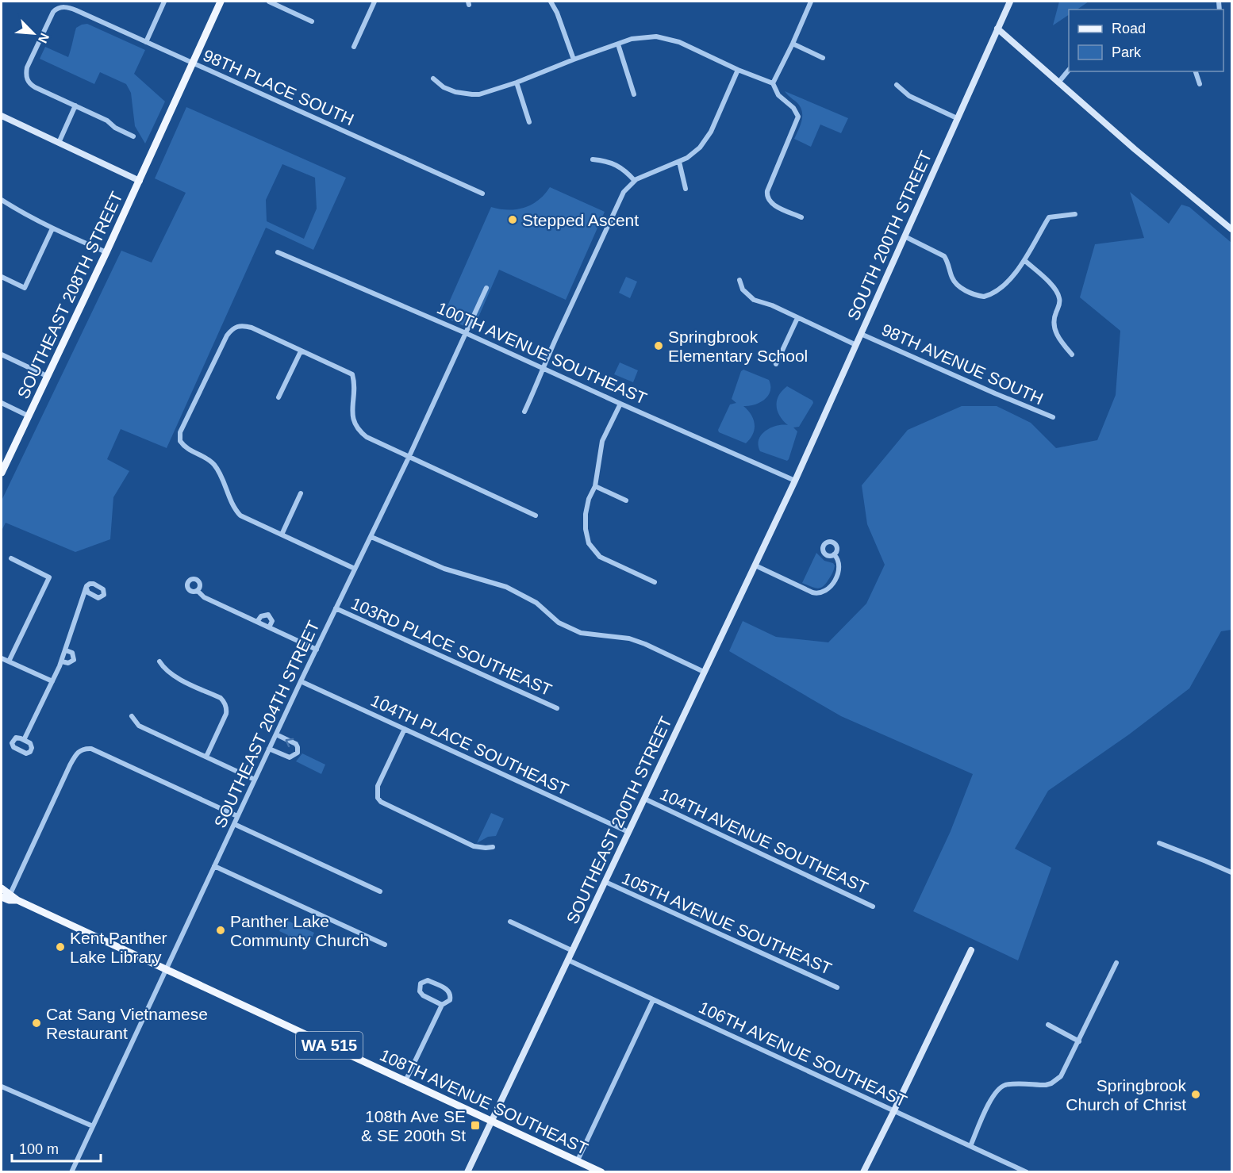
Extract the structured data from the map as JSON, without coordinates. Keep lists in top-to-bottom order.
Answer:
{
  "streets": {
    "main road": ["SOUTHEAST 208TH STREET", "WA 515", "108TH AVENUE SOUTHEAST"],
    "street": [
      "98TH PLACE SOUTH",
      "SOUTH 200TH STREET",
      "100TH AVENUE SOUTHEAST",
      "98TH AVENUE SOUTH",
      "103RD PLACE SOUTHEAST",
      "SOUTHEAST 204TH STREET",
      "104TH PLACE SOUTHEAST",
      "SOUTHEAST 200TH STREET",
      "104TH AVENUE SOUTHEAST",
      "105TH AVENUE SOUTHEAST",
      "106TH AVENUE SOUTHEAST"
    ]
  },
  "crossings": [
    ["98TH PLACE SOUTH", "SOUTHEAST 208TH STREET"],
    ["SOUTH 200TH STREET", "100TH AVENUE SOUTHEAST"],
    ["SOUTH 200TH STREET", "98TH AVENUE SOUTH"],
    ["SOUTH 200TH STREET", "SOUTHEAST 200TH STREET"],
    ["100TH AVENUE SOUTHEAST", "SOUTHEAST 204TH STREET"],
    ["100TH AVENUE SOUTHEAST", "SOUTHEAST 200TH STREET"],
    ["103RD PLACE SOUTHEAST", "SOUTHEAST 204TH STREET"],
    ["SOUTHEAST 204TH STREET", "104TH PLACE SOUTHEAST"],
    ["SOUTHEAST 204TH STREET", "108TH AVENUE SOUTHEAST"],
    ["104TH PLACE SOUTHEAST", "SOUTHEAST 200TH STREET"],
    ["SOUTHEAST 200TH STREET", "104TH AVENUE SOUTHEAST"],
    ["SOUTHEAST 200TH STREET", "105TH AVENUE SOUTHEAST"],
    ["SOUTHEAST 200TH STREET", "106TH AVENUE SOUTHEAST"],
    ["SOUTHEAST 200TH STREET", "108TH AVENUE SOUTHEAST"]
  ],
  "places": {
    "other": [
      "Stepped Ascent",
      "Springbrook Elementary School",
      "Panther Lake Communty Church",
      "Kent Panther Lake Library",
      "Cat Sang Vietnamese Restaurant",
      "Springbrook Church of Christ"
    ],
    "transit": ["108th Ave SE & SE 200th St"]
  },
  "legend": ["Road", "Park"],
  "scale_bar": "100 m",
  "north": "bottom right"
}
